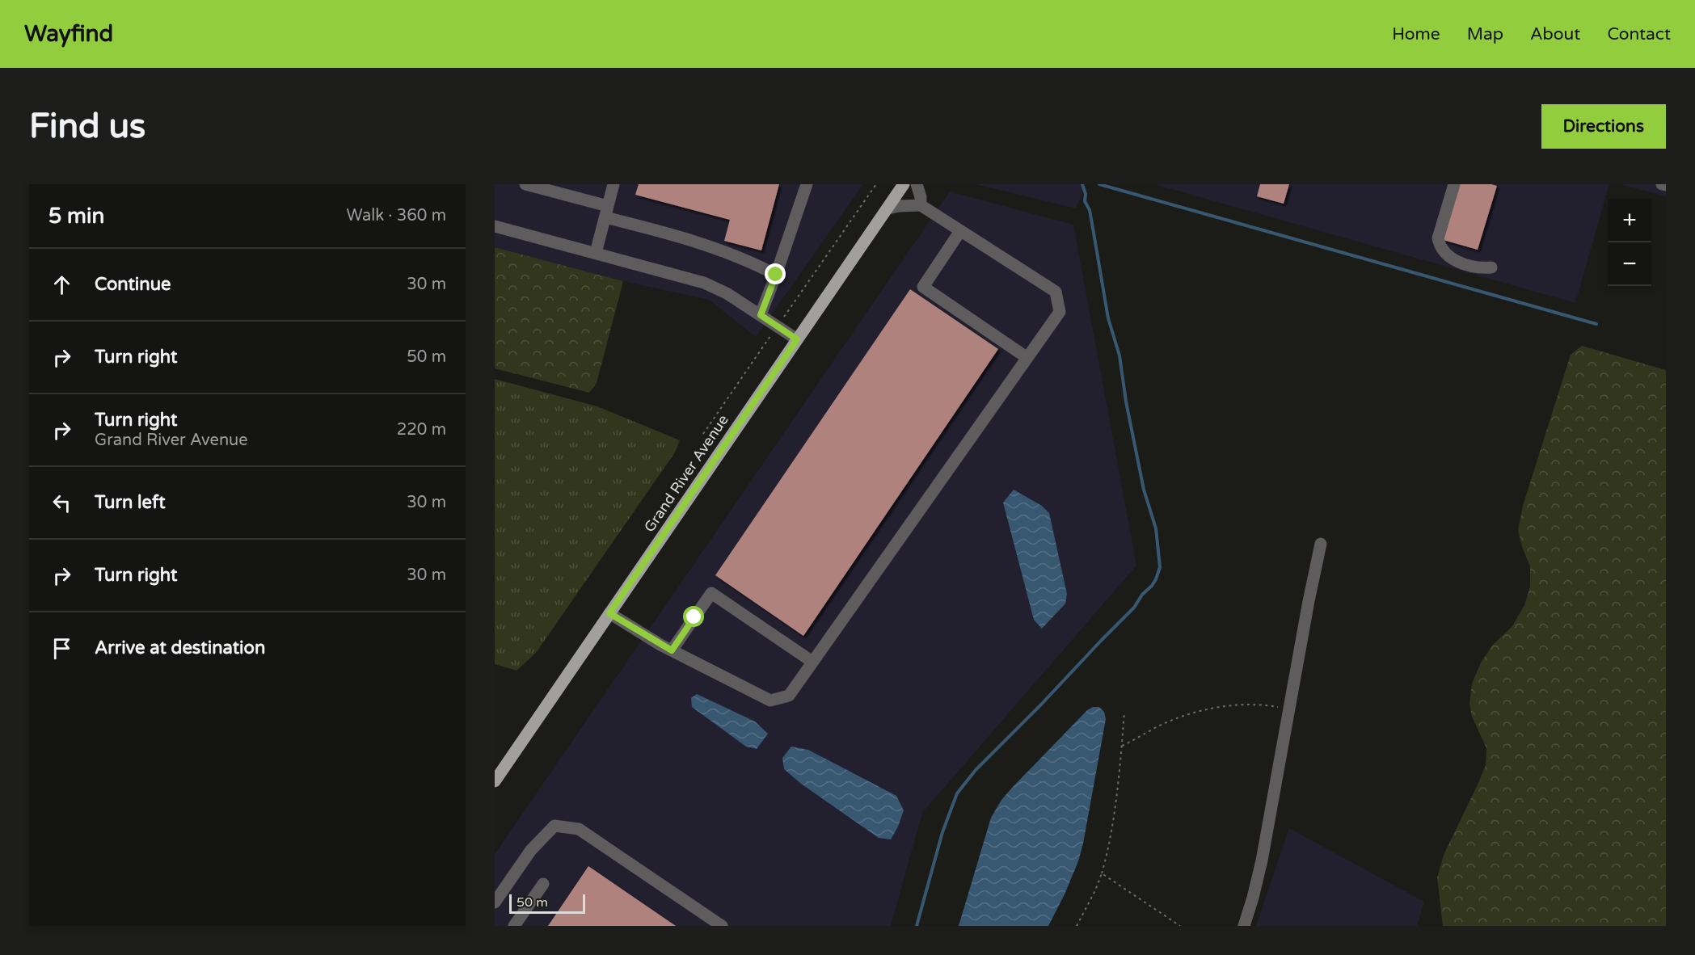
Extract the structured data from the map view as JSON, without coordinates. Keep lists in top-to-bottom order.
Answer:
{
  "streets": {
    "main road": ["Grand River Avenue"]
  },
  "scale_bar": "50 m",
  "page": {
    "header": "Wayfind",
    "nav": [
      "Home",
      "Map",
      "About",
      "Contact"
    ],
    "buttons": "Directions",
    "title": "Find us",
    "heading": ["5 min", "Walk · 360 m"],
    "map_buttons": ["+", "−"],
    "list": [
      ["Continue", "30 m"],
      ["Turn right", "50 m"],
      ["Turn right", "Grand River Avenue", "220 m"],
      ["Turn left", "30 m"],
      ["Turn right", "30 m"],
      "Arrive at destination"
    ],
    "scale": "50 m"
  }
}
